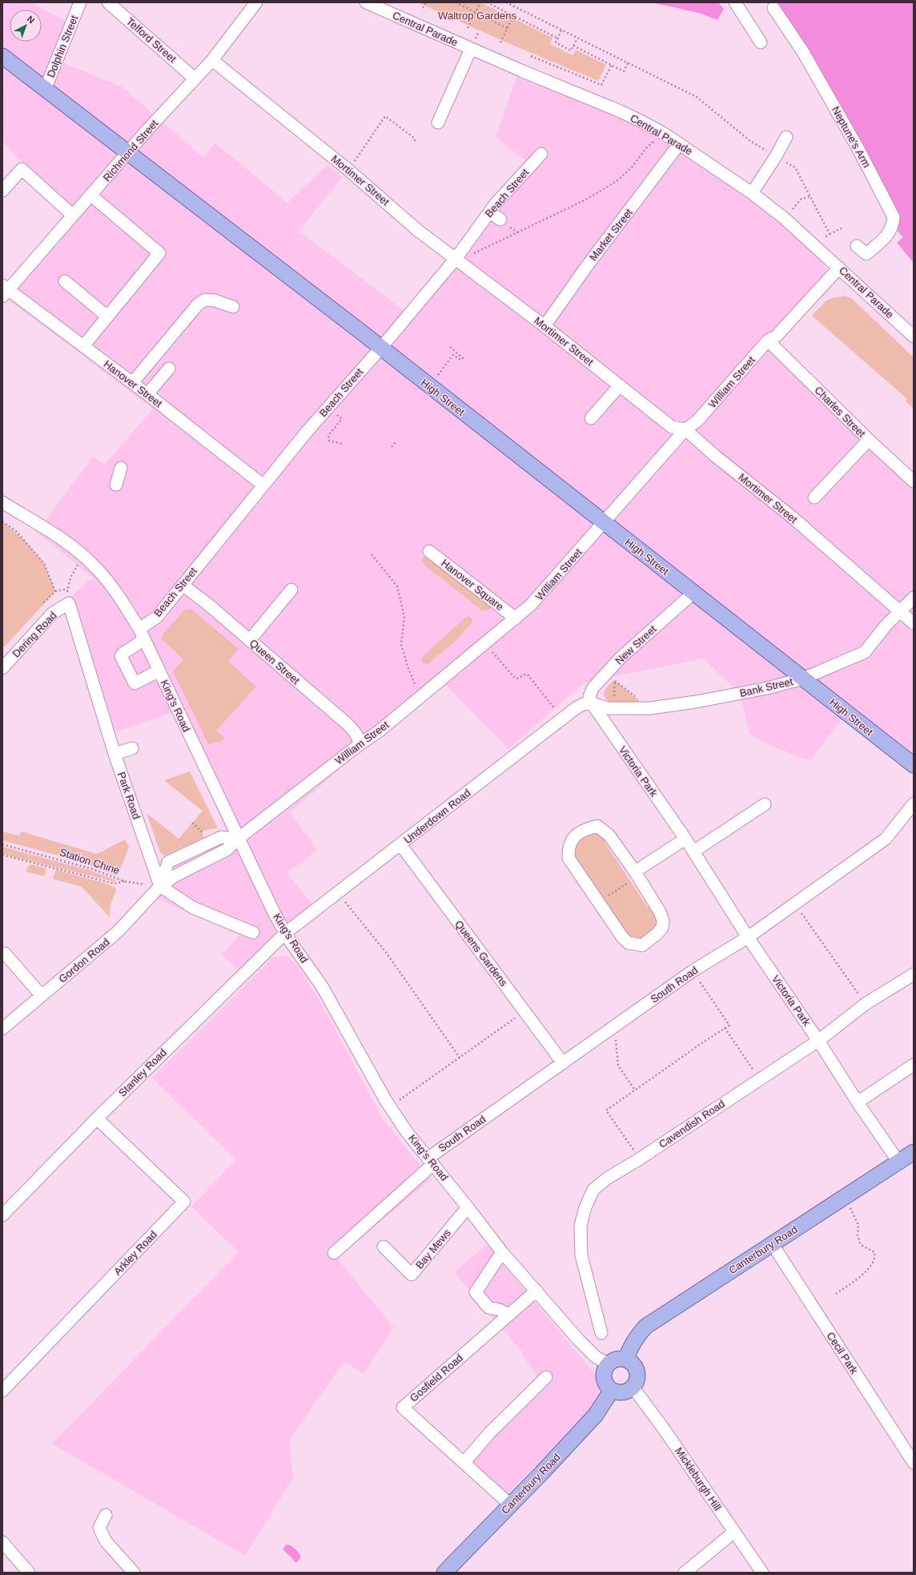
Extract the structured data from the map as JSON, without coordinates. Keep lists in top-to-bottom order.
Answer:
{
  "streets": {
    "main road": ["High Street", "Canterbury Road"],
    "street": [
      "Central Parade",
      "Telford Street",
      "Dolphin Street",
      "Neptune's Arm",
      "Richmond Street",
      "Mortimer Street",
      "Beach Street",
      "Market Street",
      "William Street",
      "Hanover Street",
      "Charles Street",
      "Hanover Square",
      "Dering Road",
      "New Street",
      "Queen Street",
      "Bank Street",
      "King's Road",
      "Victoria Park",
      "Park Road",
      "Underdown Road",
      "Queens Gardens",
      "Gordon Road",
      "South Road",
      "Stanley Road",
      "Cavendish Road",
      "Bay Mews",
      "Arkley Road",
      "Cecil Park",
      "Gosfield Road",
      "Mickleburgh Hill"
    ],
    "path": ["Station Chine"]
  },
  "crossings": [
    ["Central Parade", "Market Street"],
    ["Central Parade", "William Street"],
    ["Telford Street", "Richmond Street"],
    ["Dolphin Street", "High Street"],
    ["Richmond Street", "Mortimer Street"],
    ["Richmond Street", "Hanover Street"],
    ["Richmond Street", "High Street"],
    ["Mortimer Street", "Beach Street"],
    ["Mortimer Street", "Market Street"],
    ["Mortimer Street", "William Street"],
    ["Mortimer Street", "Bank Street"],
    ["Beach Street", "Hanover Street"],
    ["Beach Street", "High Street"],
    ["Beach Street", "Queen Street"],
    ["Beach Street", "King's Road"],
    ["William Street", "High Street"],
    ["William Street", "Charles Street"],
    ["William Street", "Hanover Square"],
    ["William Street", "Queen Street"],
    ["William Street", "King's Road"],
    ["William Street", "Gordon Road"],
    ["High Street", "New Street"],
    ["High Street", "Bank Street"],
    ["Dering Road", "Park Road"],
    ["New Street", "Bank Street"],
    ["New Street", "Victoria Park"],
    ["New Street", "Underdown Road"],
    ["Bank Street", "Victoria Park"],
    ["Bank Street", "Underdown Road"],
    ["King's Road", "Underdown Road"],
    ["King's Road", "Gordon Road"],
    ["King's Road", "South Road"],
    ["King's Road", "Stanley Road"],
    ["King's Road", "Bay Mews"],
    ["King's Road", "Canterbury Road"],
    ["King's Road", "Gosfield Road"],
    ["King's Road", "Mickleburgh Hill"],
    ["Victoria Park", "Underdown Road"],
    ["Victoria Park", "South Road"],
    ["Victoria Park", "Cavendish Road"],
    ["Victoria Park", "Canterbury Road"],
    ["Park Road", "Gordon Road"],
    ["Underdown Road", "Queens Gardens"],
    ["Underdown Road", "Stanley Road"],
    ["Queens Gardens", "South Road"],
    ["Stanley Road", "Arkley Road"],
    ["Canterbury Road", "Cecil Park"],
    ["Canterbury Road", "Gosfield Road"],
    ["Canterbury Road", "Mickleburgh Hill"]
  ],
  "parks": ["Waltrop Gardens"],
  "north": "top right"
}
